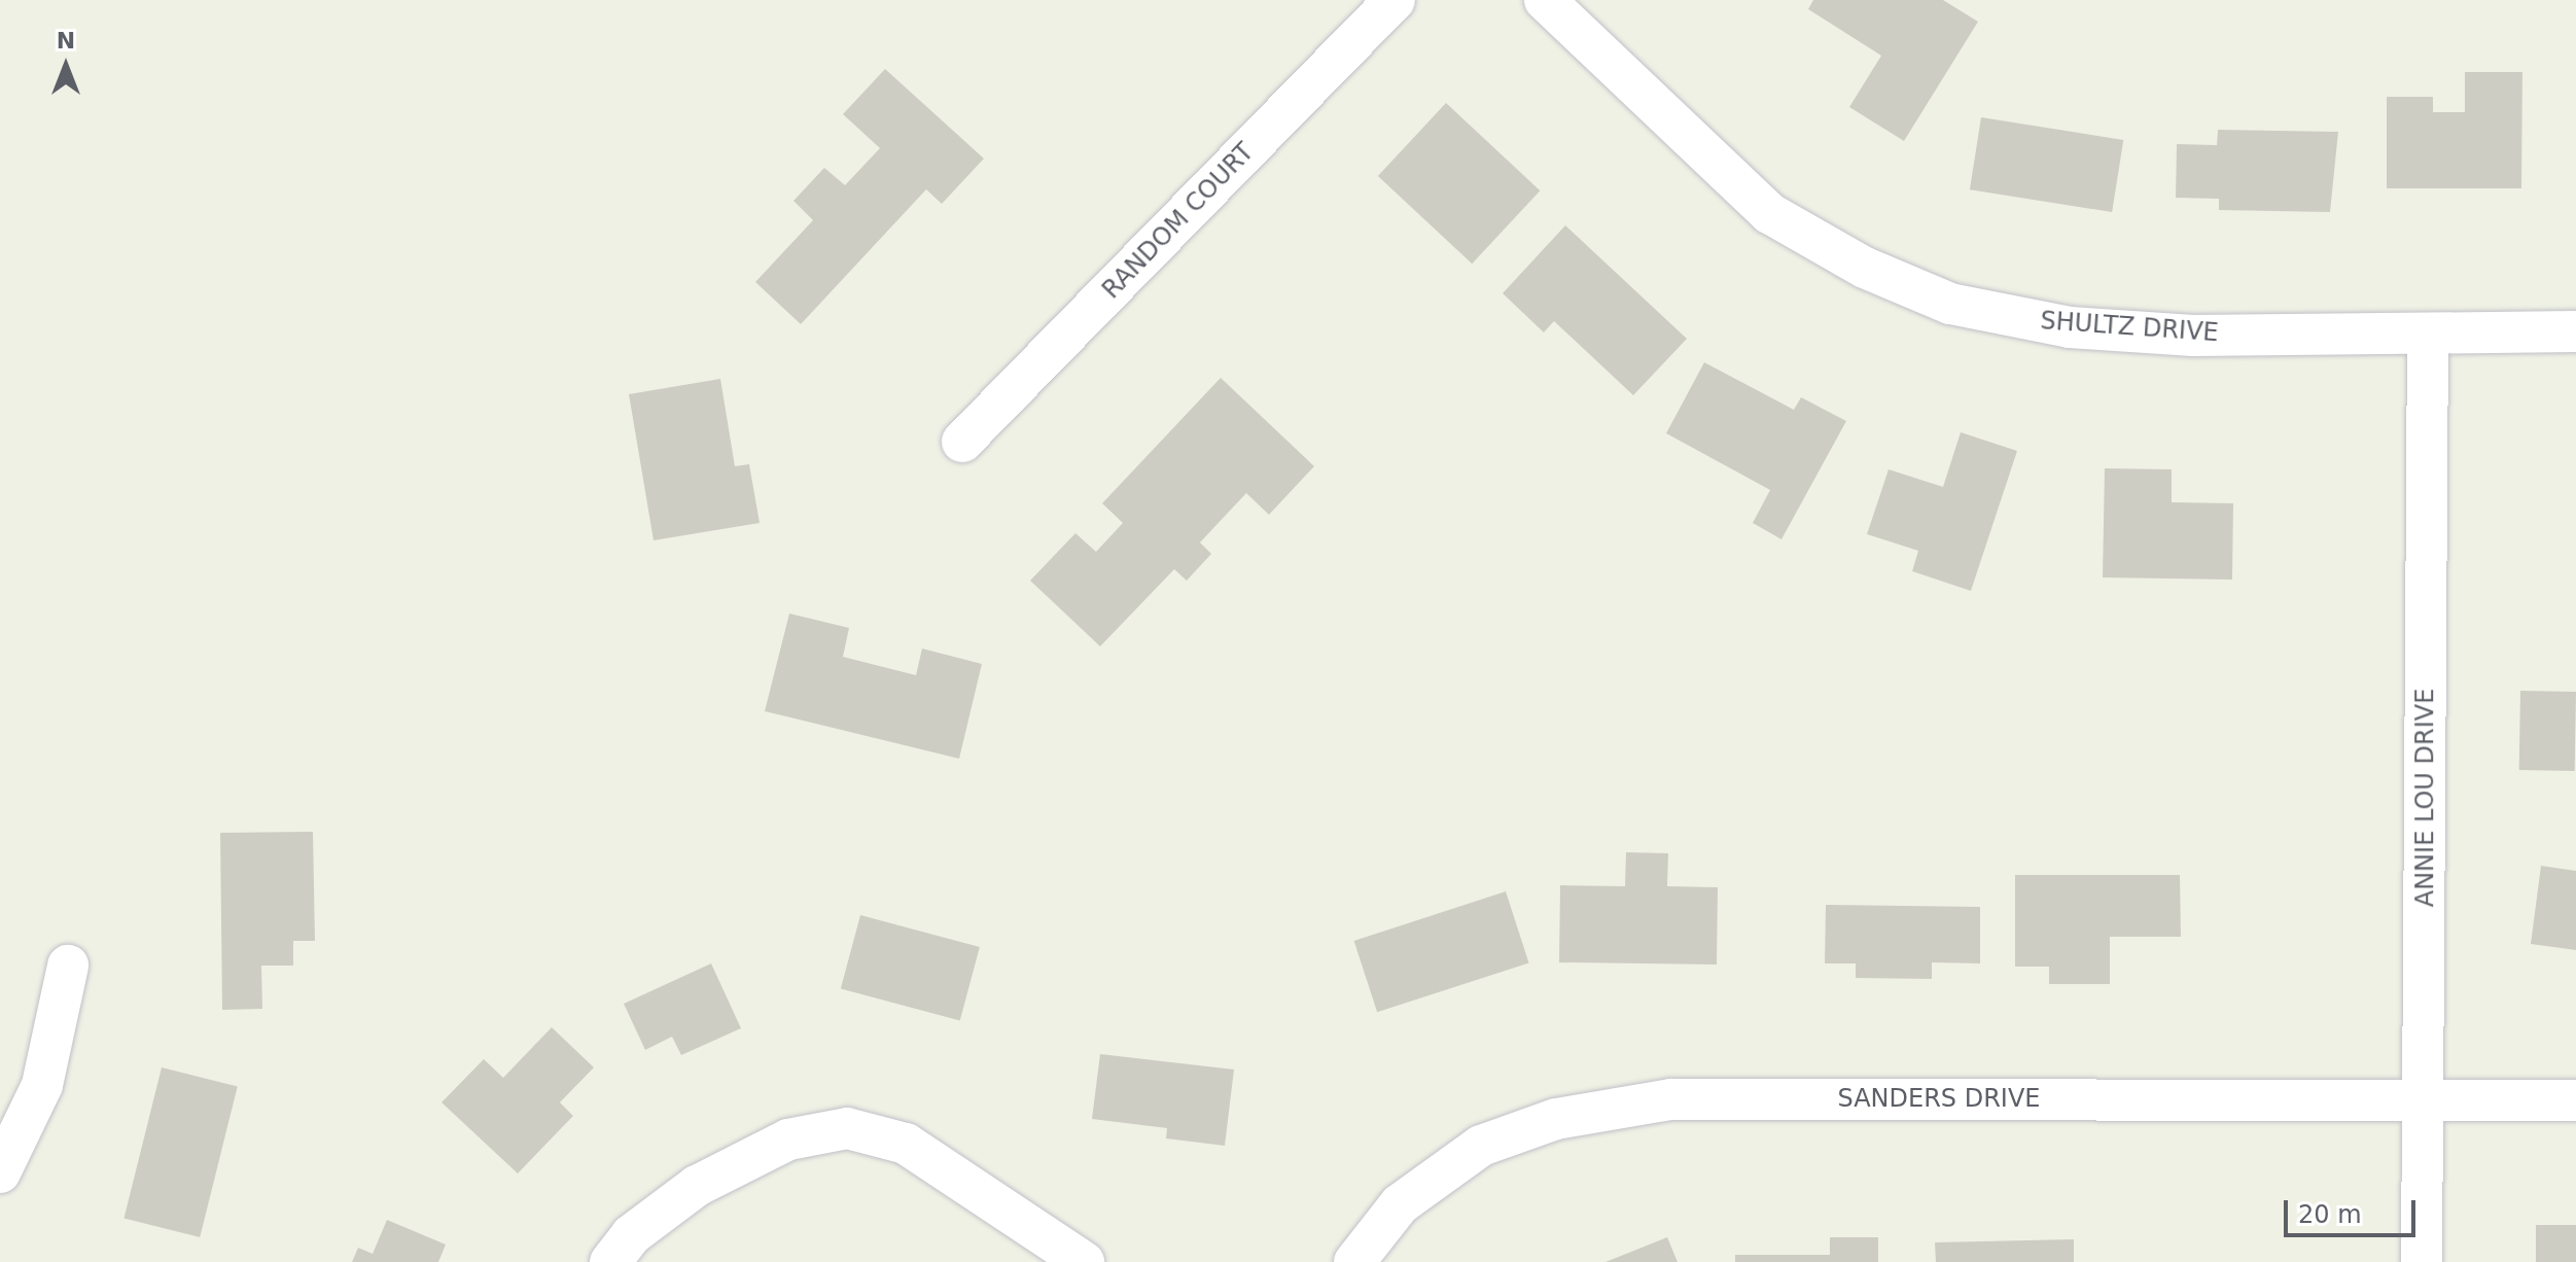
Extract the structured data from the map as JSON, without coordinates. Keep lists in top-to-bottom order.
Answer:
{
  "streets": {
    "street": [
      "RANDOM COURT",
      "SHULTZ DRIVE",
      "ANNIE LOU DRIVE",
      "SANDERS DRIVE"
    ]
  },
  "crossings": [
    ["SHULTZ DRIVE", "ANNIE LOU DRIVE"],
    ["ANNIE LOU DRIVE", "SANDERS DRIVE"]
  ],
  "scale_bar": "20 m",
  "north": "top"
}
